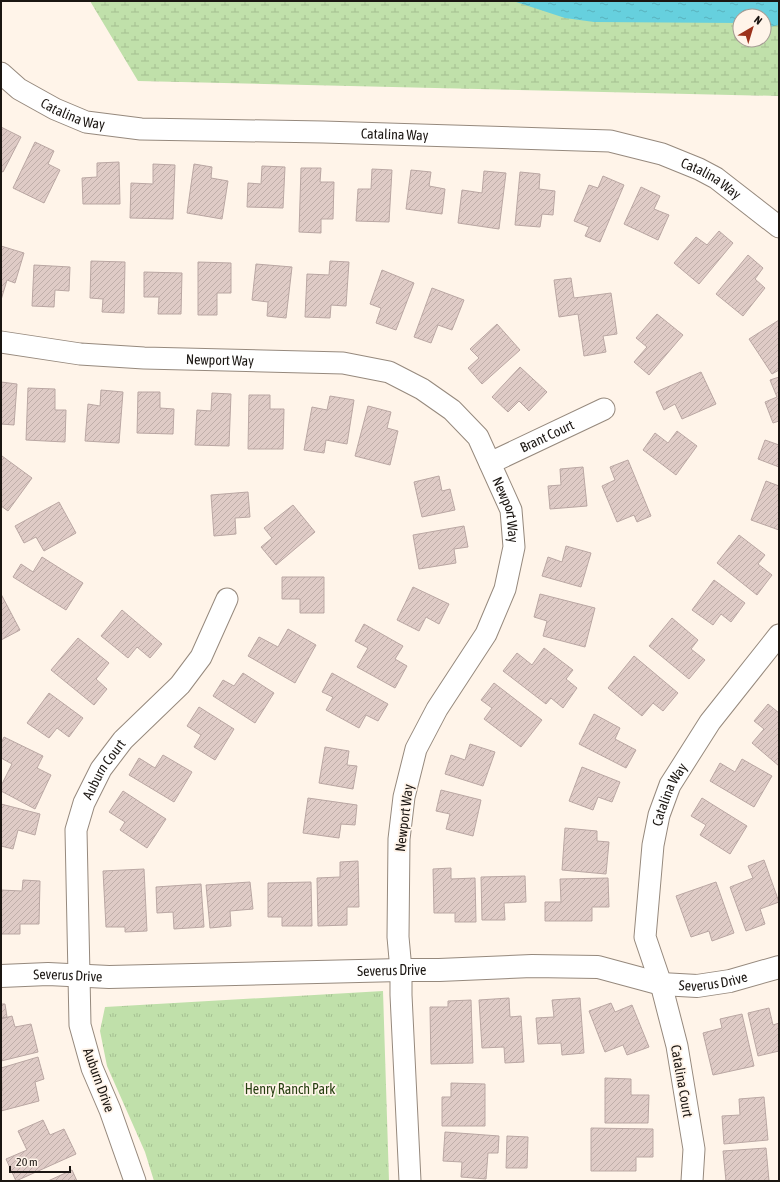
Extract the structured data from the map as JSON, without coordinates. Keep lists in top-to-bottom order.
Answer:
{
  "streets": {
    "street": [
      "Catalina Way",
      "Newport Way",
      "Brant Court",
      "Auburn Court",
      "Severus Drive",
      "Auburn Drive",
      "Catalina Court"
    ]
  },
  "crossings": [
    ["Catalina Way", "Severus Drive"],
    ["Catalina Way", "Catalina Court"],
    ["Newport Way", "Brant Court"],
    ["Newport Way", "Severus Drive"],
    ["Auburn Court", "Severus Drive"],
    ["Auburn Court", "Auburn Drive"],
    ["Severus Drive", "Auburn Drive"],
    ["Severus Drive", "Catalina Court"]
  ],
  "parks": ["Henry Ranch Park"],
  "scale_bar": "20 m",
  "north": "top right"
}
